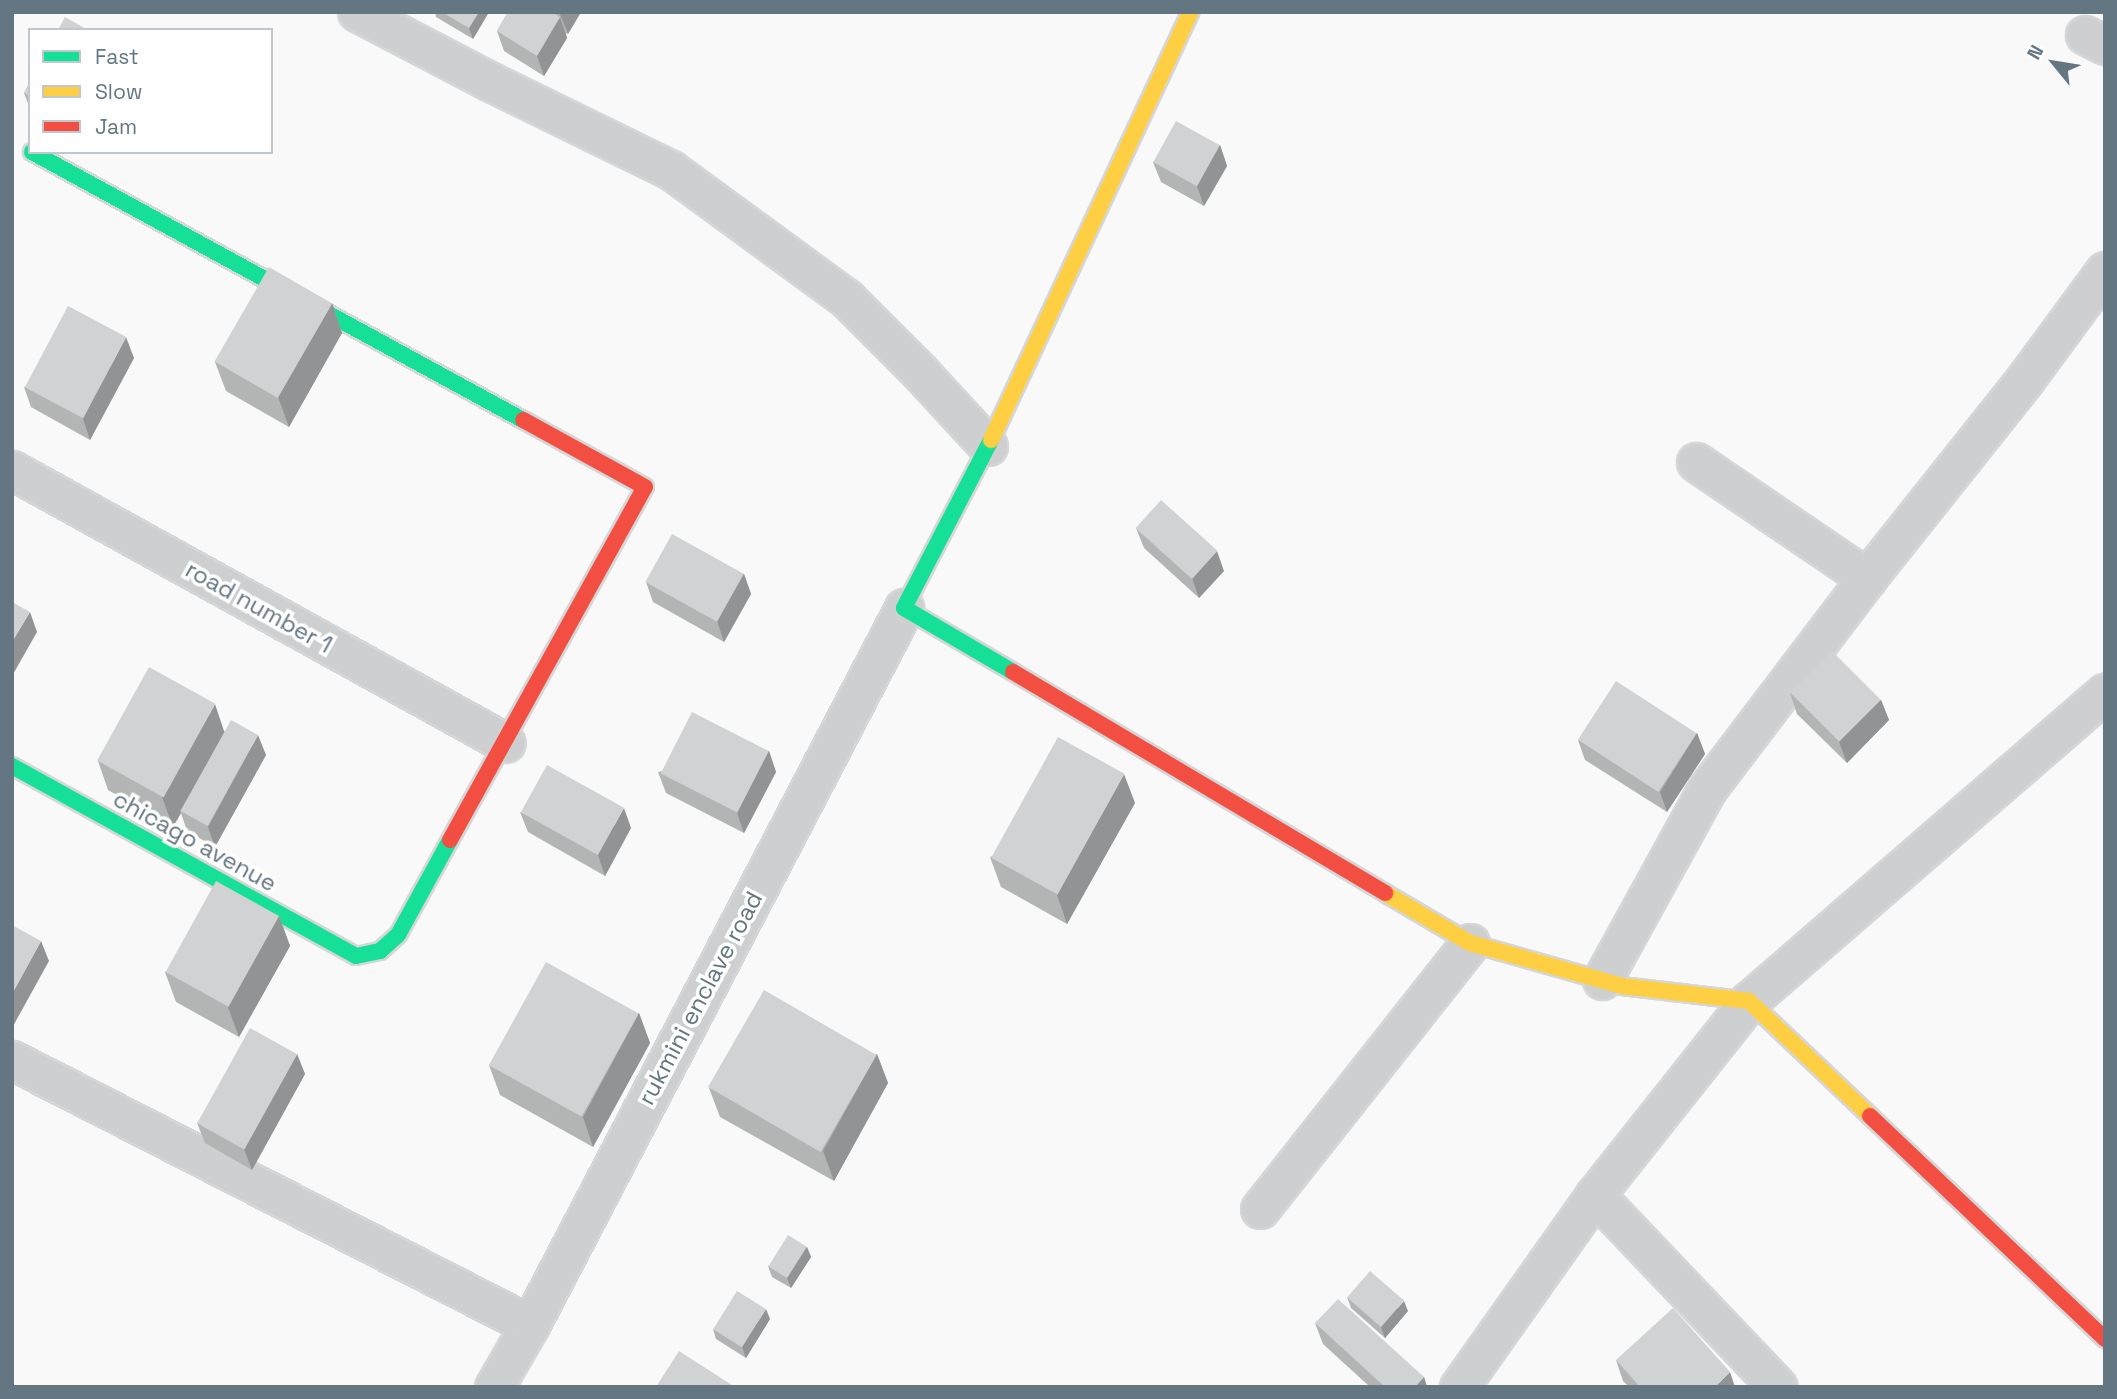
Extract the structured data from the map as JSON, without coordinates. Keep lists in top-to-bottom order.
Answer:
{
  "streets": {
    "street": ["road number 1", "chicago avenue", "rukmini enclave road"]
  },
  "crossings": [
    ["road number 1", "chicago avenue"]
  ],
  "legend": ["Fast", "Slow", "Jam"],
  "north": "top left"
}
